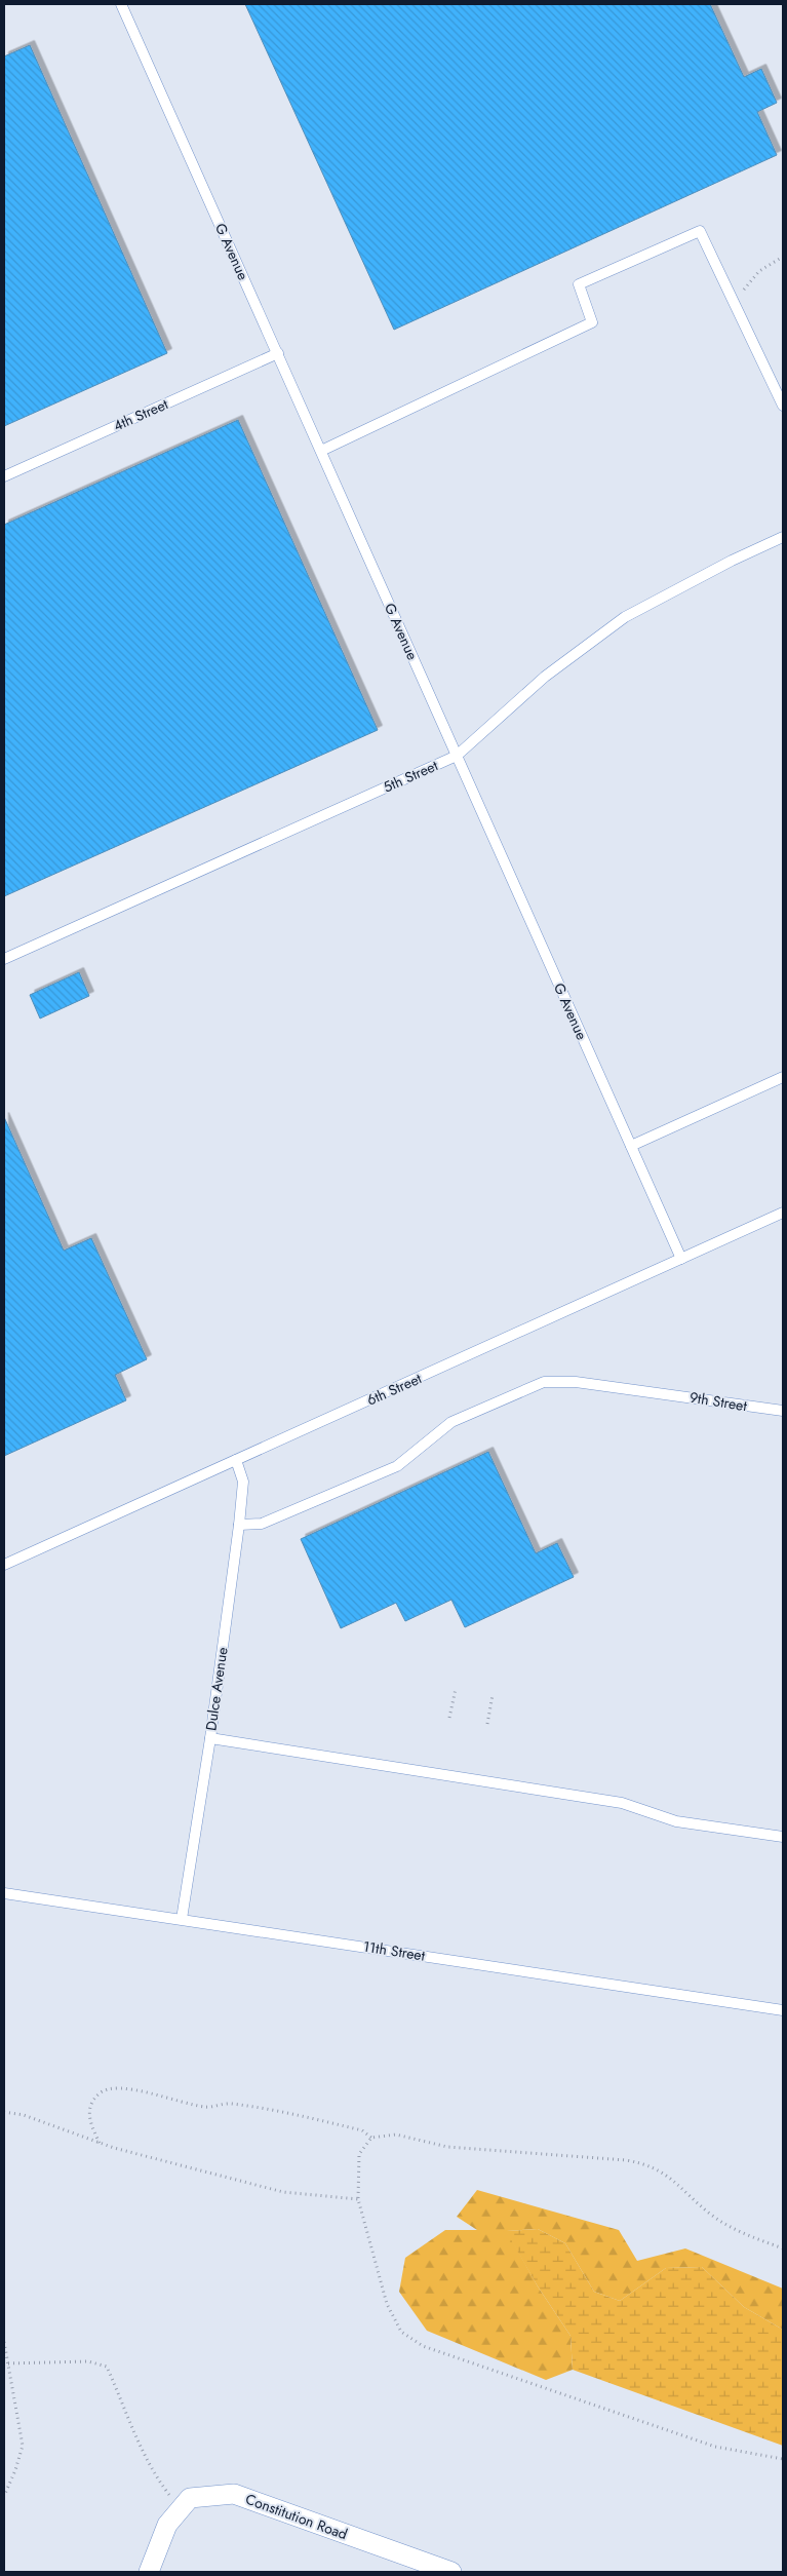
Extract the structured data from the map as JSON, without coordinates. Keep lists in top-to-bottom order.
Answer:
{
  "streets": {
    "street": ["Constitution Road"],
    "lane": [
      "G Avenue",
      "4th Street",
      "5th Street",
      "6th Street",
      "9th Street",
      "Dulce Avenue",
      "11th Street"
    ]
  },
  "crossings": [
    ["G Avenue", "4th Street"],
    ["G Avenue", "5th Street"],
    ["G Avenue", "6th Street"],
    ["6th Street", "Dulce Avenue"],
    ["9th Street", "Dulce Avenue"],
    ["Dulce Avenue", "11th Street"]
  ]
}
